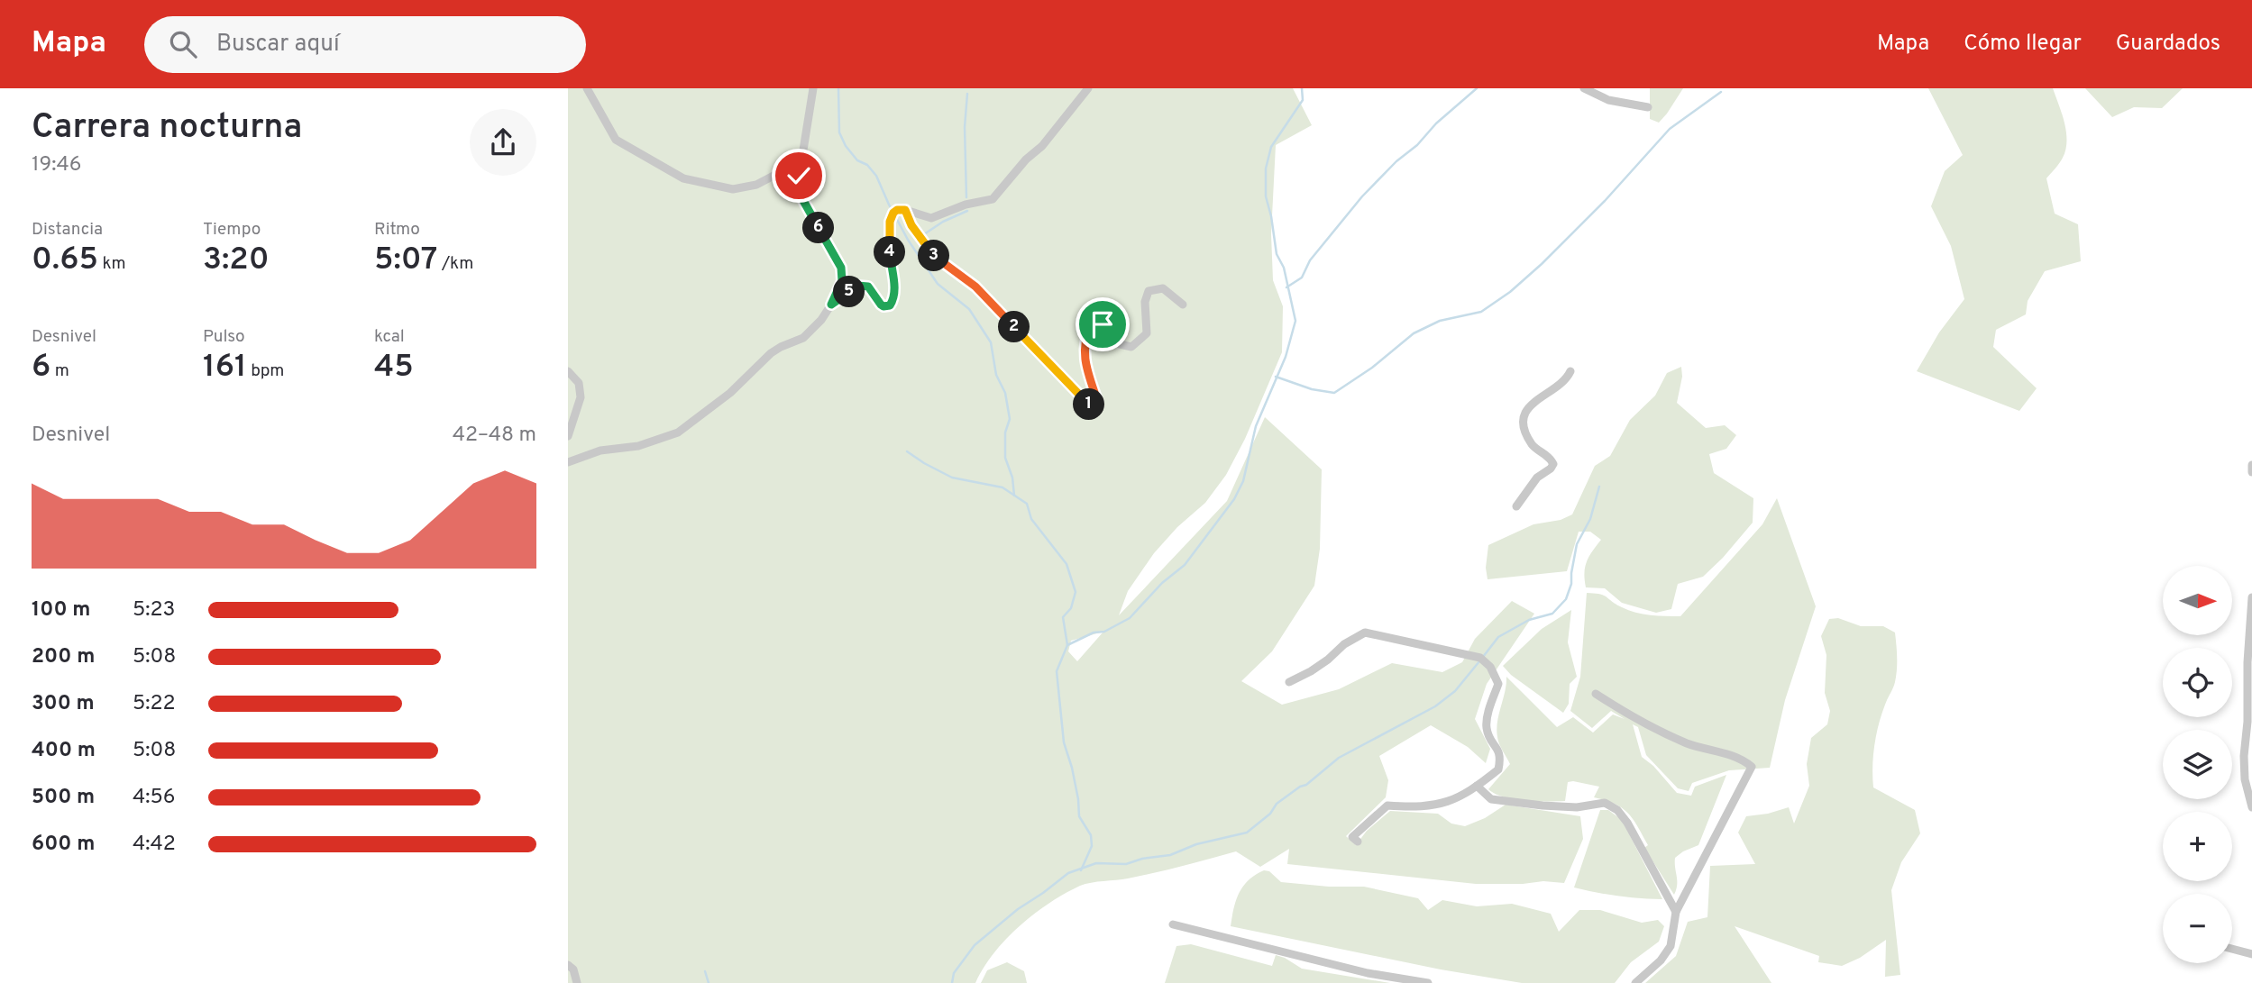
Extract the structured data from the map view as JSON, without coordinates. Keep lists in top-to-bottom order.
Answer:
{
  "north": "right",
  "page": {
    "header": "Mapa",
    "search": "Buscar aquí",
    "nav": ["Mapa", "Cómo llegar", "Guardados"],
    "heading": ["Carrera nocturna", "19:46"],
    "stats": [
      ["Distancia", "0.65 km"],
      ["Tiempo", "3:20"],
      ["Ritmo", "5:07 /km"],
      ["Desnivel", "6 m"],
      ["Pulso", "161 bpm"],
      ["kcal", "45"]
    ],
    "pins": [
      "6",
      "4",
      "3",
      "5",
      "2",
      "1"
    ],
    "chart": ["Desnivel", "42–48 m"],
    "map_buttons": ["+", "−"],
    "list": [
      {
        "name": "100 m",
        "note": "5:23"
      },
      {
        "name": "200 m",
        "note": "5:08"
      },
      {
        "name": "300 m",
        "note": "5:22"
      },
      {
        "name": "400 m",
        "note": "5:08"
      },
      {
        "name": "500 m",
        "note": "4:56"
      },
      {
        "name": "600 m",
        "note": "4:42"
      }
    ]
  }
}
